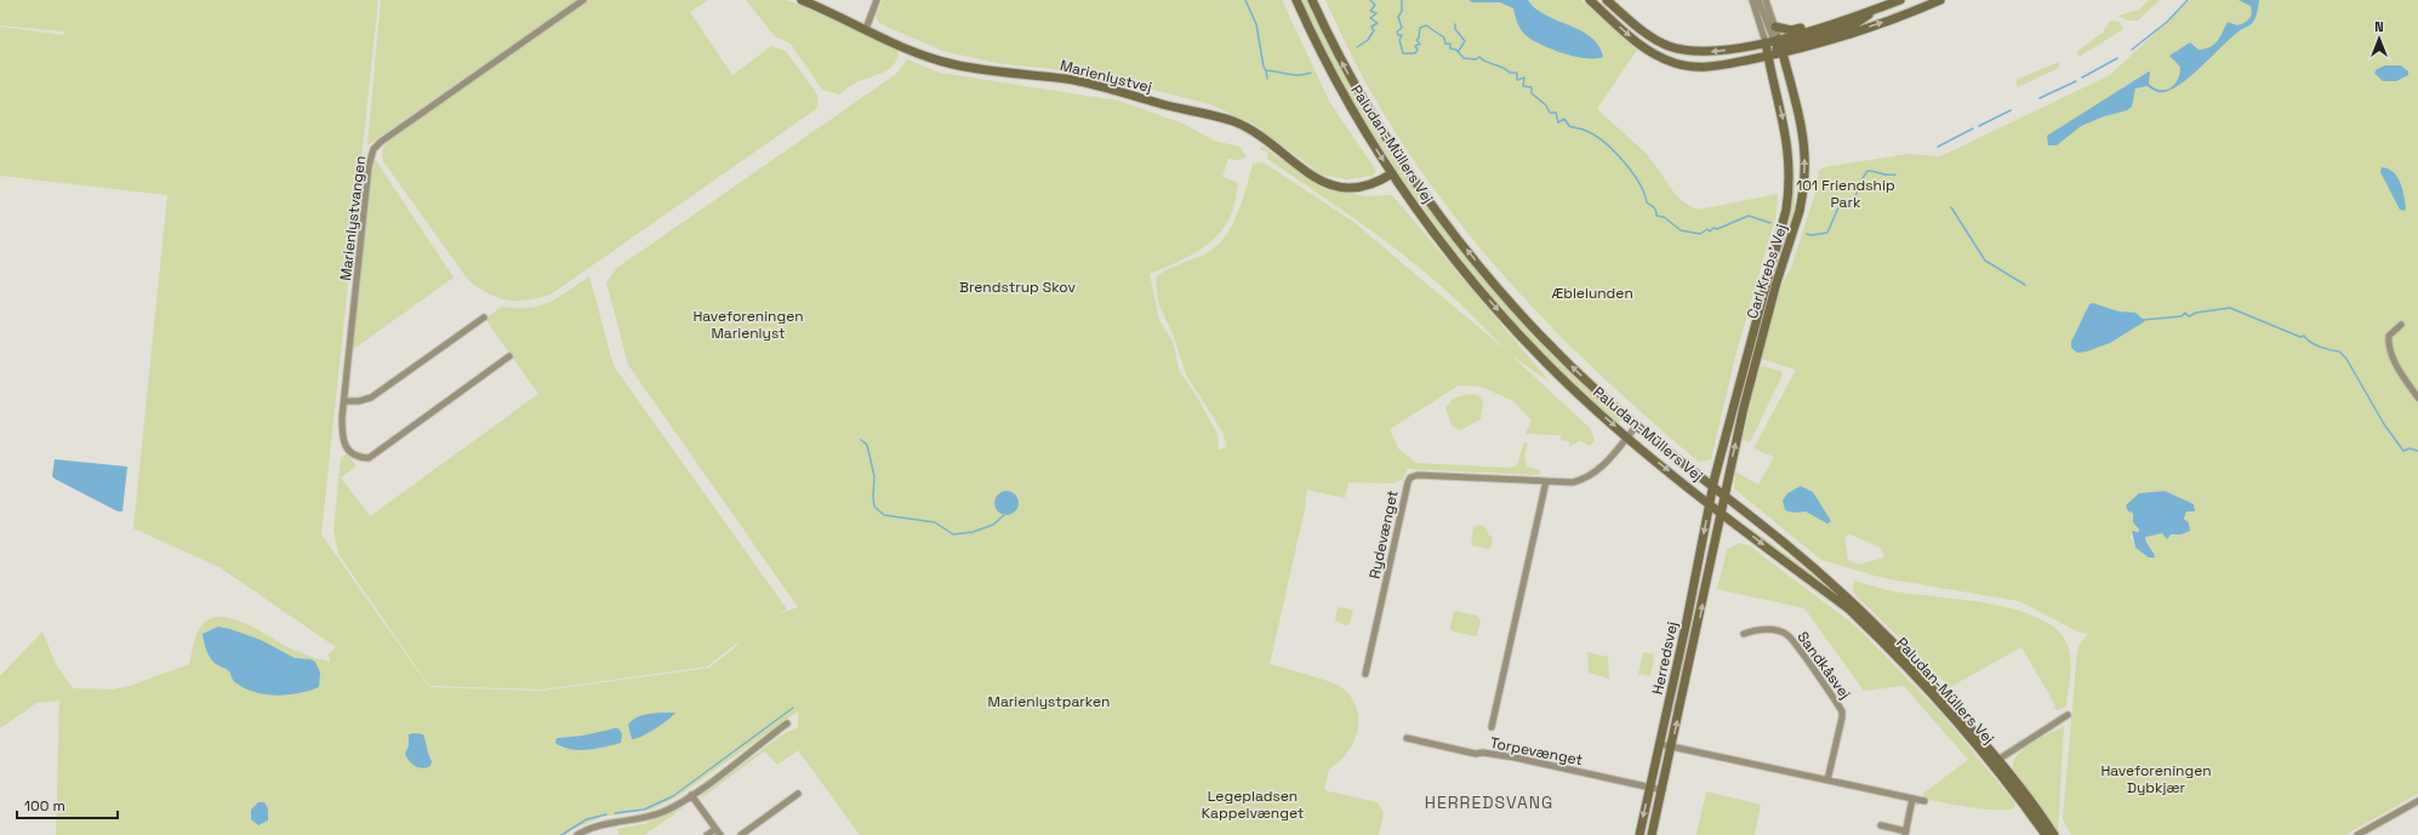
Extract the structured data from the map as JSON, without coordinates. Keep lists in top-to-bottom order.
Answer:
{
  "streets": {
    "street": [
      "Marienlystvej",
      "Paludan-Müllers Vej",
      "Marienlystvangen",
      "Carl Krebs' Vej",
      "Rydevænget",
      "Herredsvej",
      "Sandkåsvej",
      "Torpevænget"
    ]
  },
  "crossings": [
    ["Marienlystvej", "Paludan-Müllers Vej"],
    ["Paludan-Müllers Vej", "Carl Krebs' Vej"],
    ["Paludan-Müllers Vej", "Rydevænget"],
    ["Paludan-Müllers Vej", "Herredsvej"],
    ["Carl Krebs' Vej", "Herredsvej"],
    ["Herredsvej", "Torpevænget"]
  ],
  "districts": ["HERREDSVANG"],
  "parks": [
    "101 Friendship Park",
    "Brendstrup Skov",
    "Æblelunden",
    "Haveforeningen Marienlyst",
    "Marienlystparken",
    "Haveforeningen Dybkjær",
    "Legepladsen Kappelvænget"
  ],
  "scale_bar": "100 m",
  "north": "top"
}
